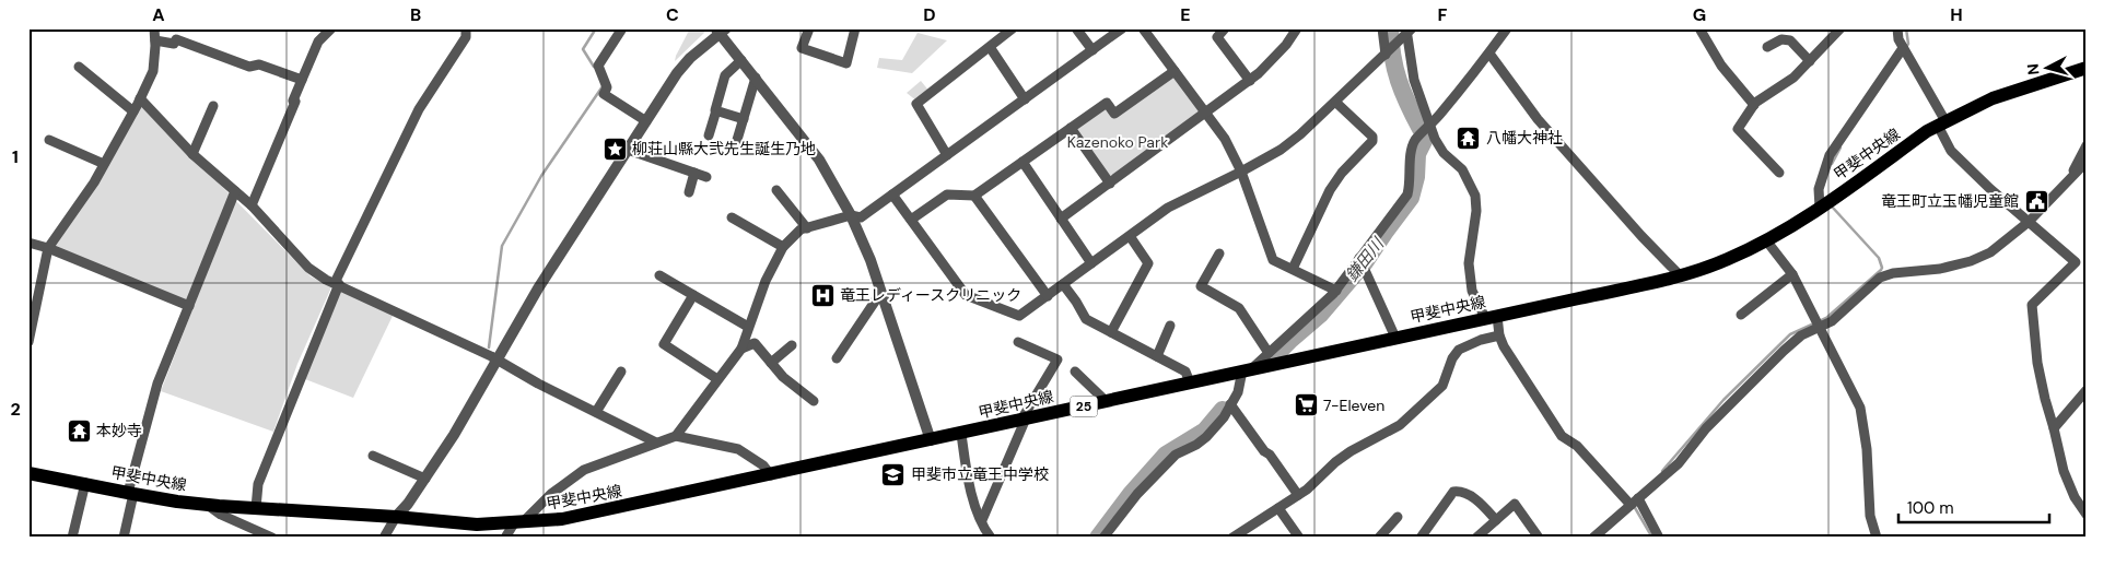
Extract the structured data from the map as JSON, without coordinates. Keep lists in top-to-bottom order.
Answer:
{
  "streets": {
    "main road": ["甲斐中央線", "25"]
  },
  "water": ["鎌田川"],
  "parks": ["Kazenoko Park"],
  "places": {
    "temple": ["八幡大神社", "本妙寺"],
    "place": ["柳荘山縣大弐先生誕生乃地"],
    "public building": ["竜王町立玉幡児童館"],
    "hospital": ["竜王レディースクリニック"],
    "supermarket": ["7-Eleven"],
    "school or university": ["甲斐市立竜王中学校"]
  },
  "scale_bar": "100 m",
  "north": "left",
  "grid": {
    "columns": [
      "A",
      "B",
      "C",
      "D",
      "E",
      "F",
      "G",
      "H"
    ],
    "rows": ["1", "2"]
  }
}
